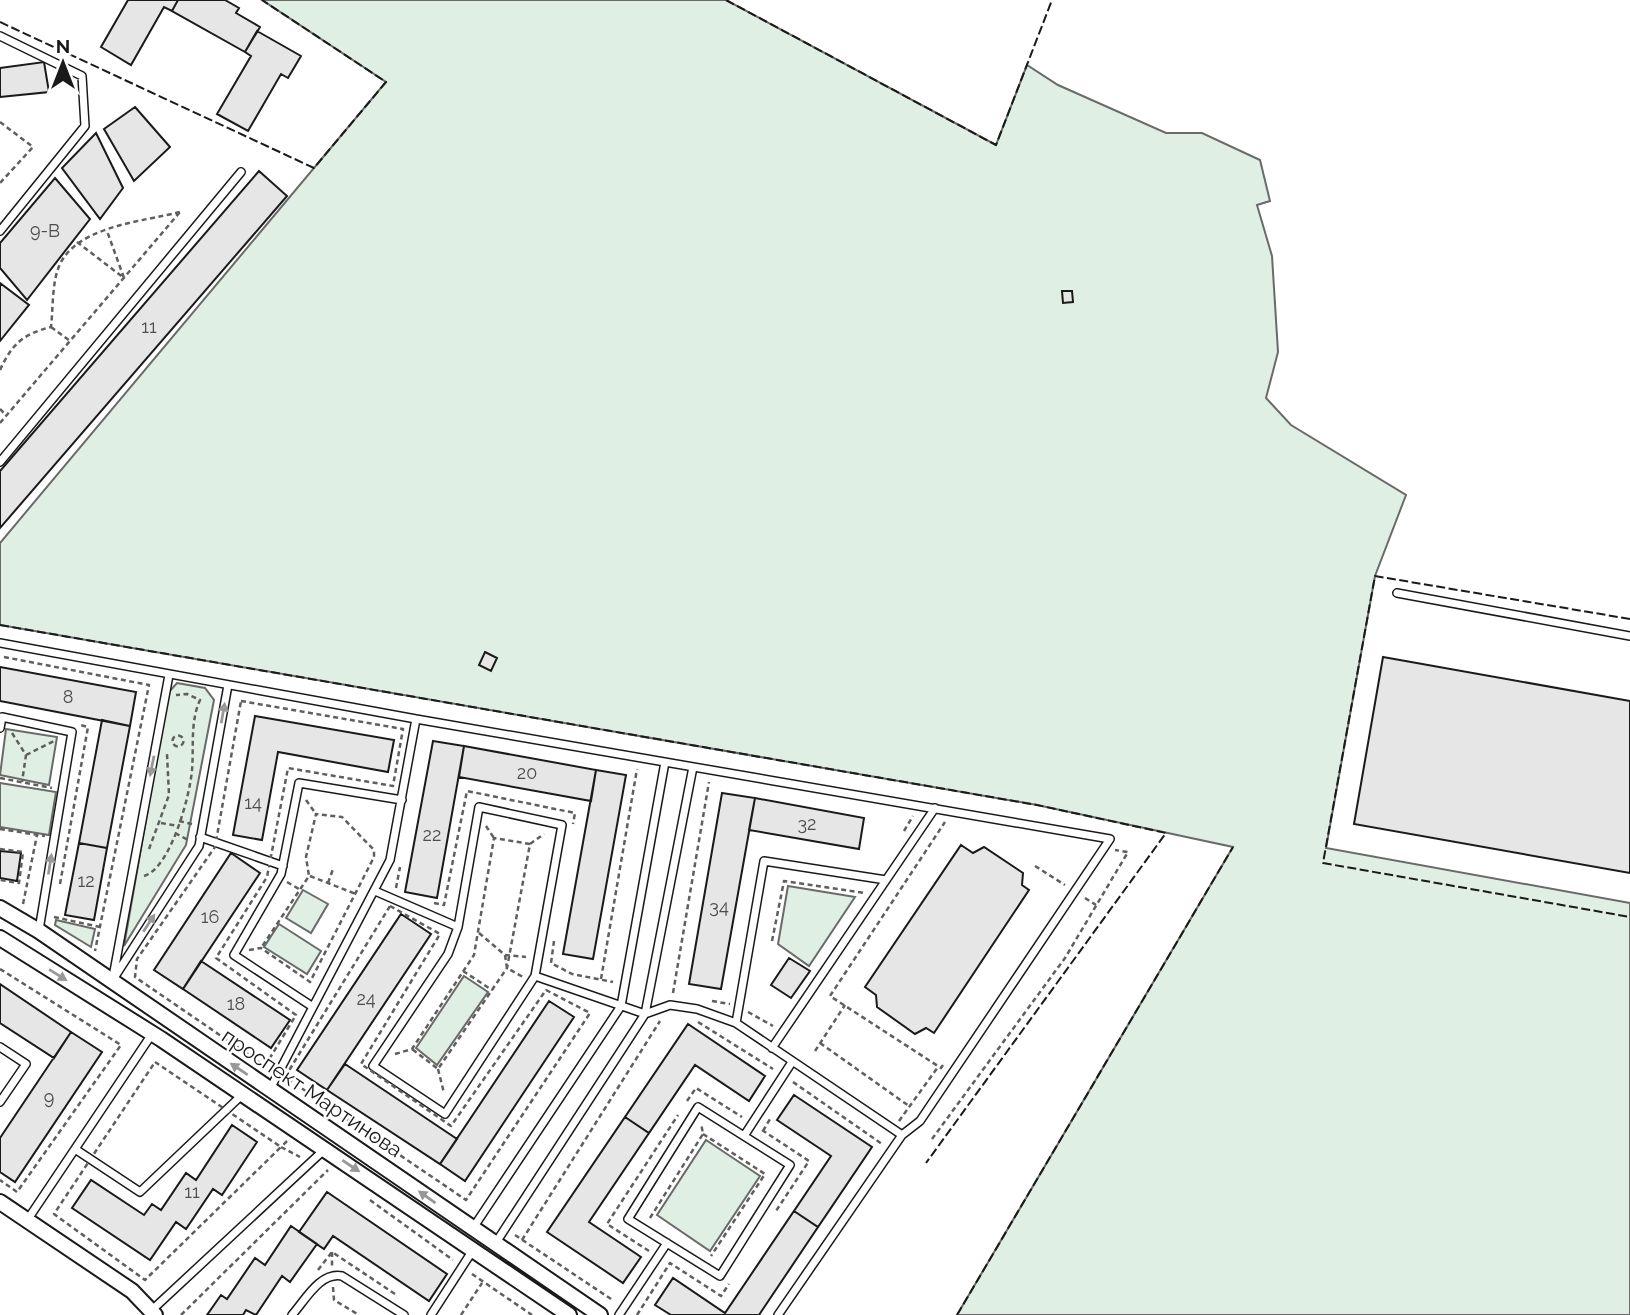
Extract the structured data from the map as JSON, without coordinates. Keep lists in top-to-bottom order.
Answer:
{
  "streets": {
    "street": ["проспект Мартинова"]
  },
  "house_numbers": [
    "9-В",
    "11",
    "8",
    "20",
    "14",
    "32",
    "22",
    "12",
    "34",
    "16",
    "24",
    "18",
    "9",
    "11"
  ],
  "north": "top"
}
